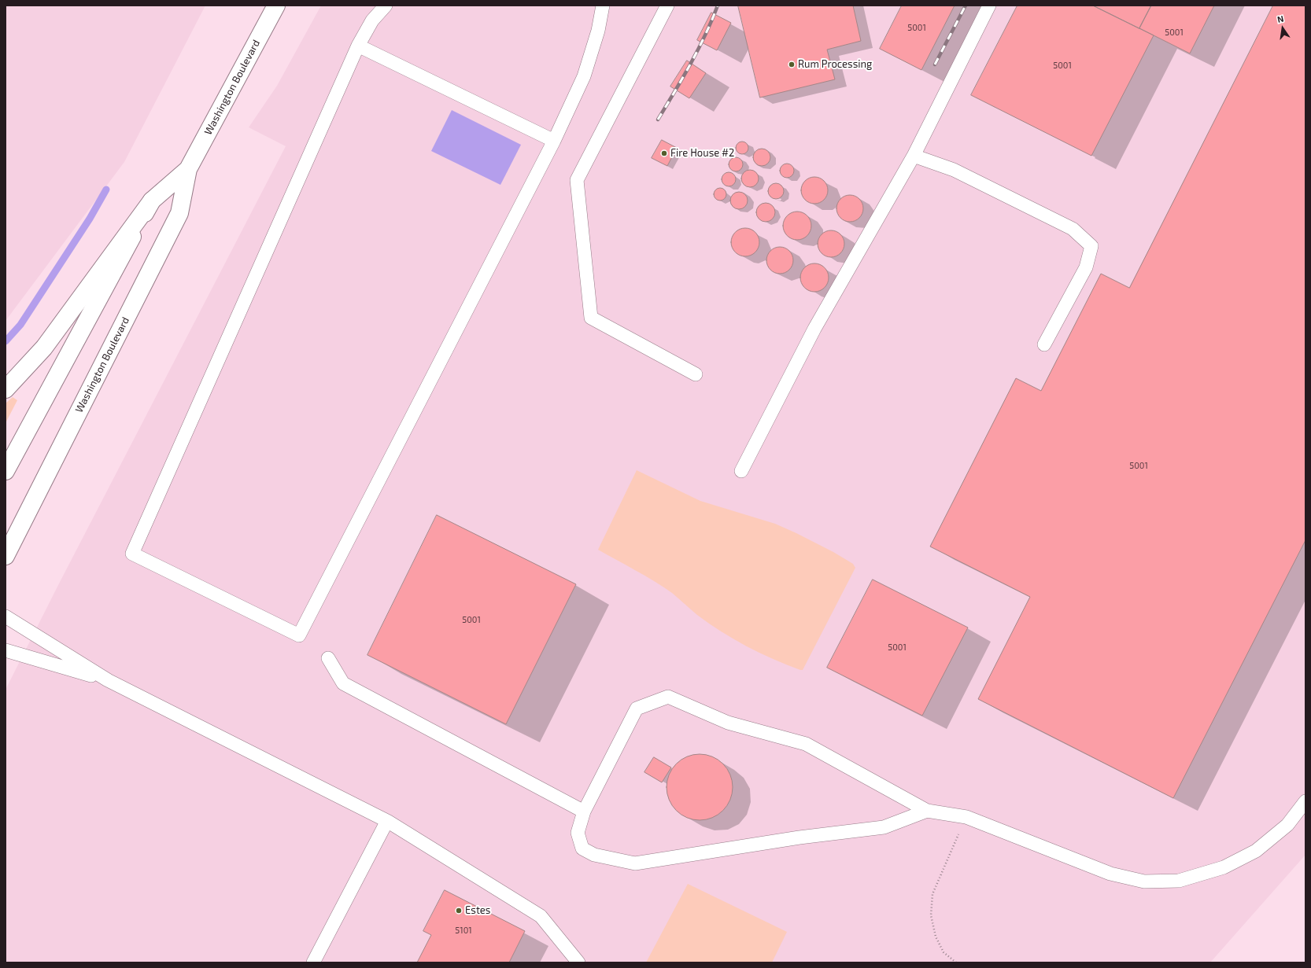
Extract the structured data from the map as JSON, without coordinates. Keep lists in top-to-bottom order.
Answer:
{
  "streets": {
    "main road": ["Washington Boulevard"]
  },
  "places": ["Rum Processing", "Fire House #2", "Estes"],
  "house_numbers": [
    "5001",
    "5001",
    "5001",
    "5001",
    "5001",
    "5001",
    "5101"
  ],
  "north": "top"
}
